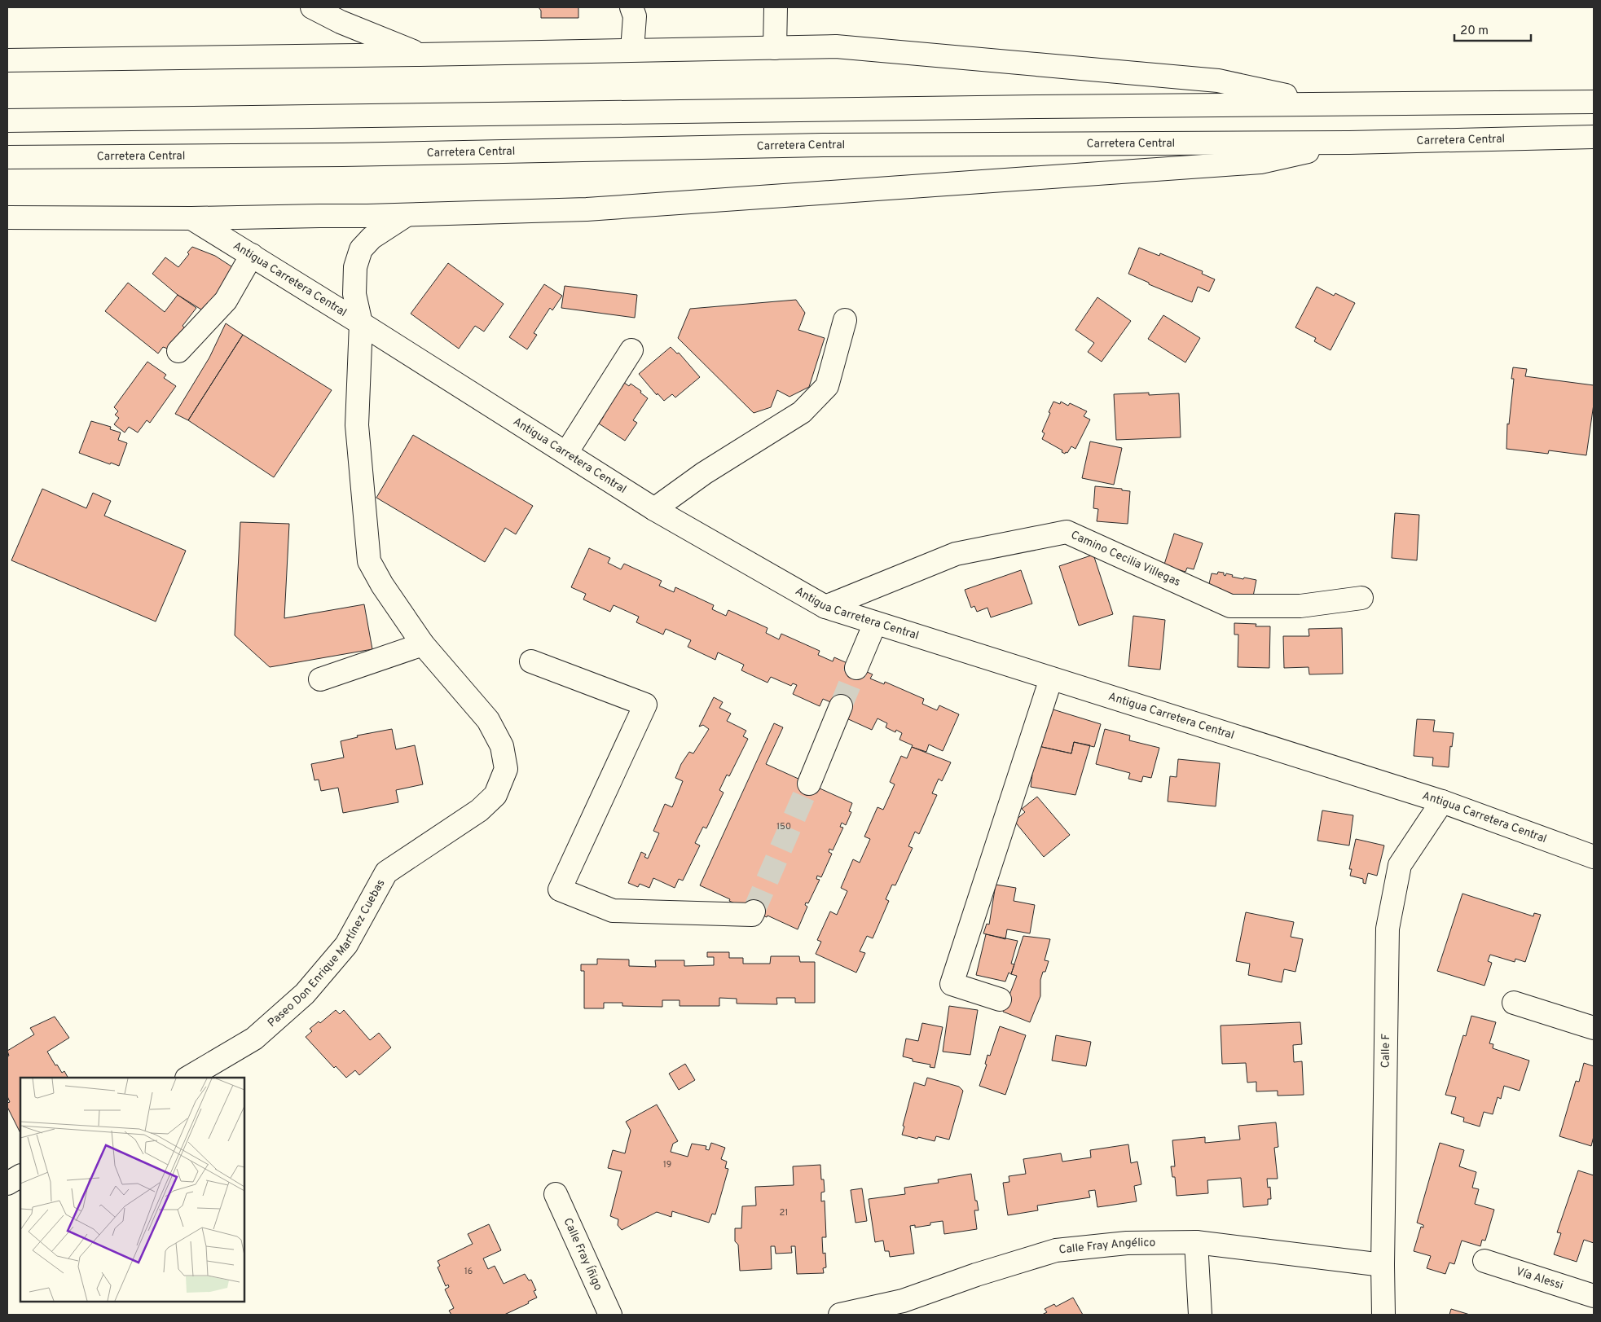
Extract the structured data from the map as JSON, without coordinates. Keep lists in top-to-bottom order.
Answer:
{
  "streets": {
    "main road": [
      "Carretera Central",
      "Antigua Carretera Central",
      "Camino Cecilia Villegas",
      "Paseo Don Enrique Martínez Cuebas",
      "Calle F",
      "Calle Fray Angélico",
      "Calle Fray Íñigo",
      "Vía Alessi"
    ]
  },
  "crossings": [
    ["Antigua Carretera Central", "Camino Cecilia Villegas"],
    ["Antigua Carretera Central", "Paseo Don Enrique Martínez Cuebas"],
    ["Antigua Carretera Central", "Calle F"],
    ["Calle F", "Calle Fray Angélico"]
  ],
  "house_numbers": [
    "150",
    "19",
    "21",
    "16"
  ],
  "scale_bar": "20 m"
}
